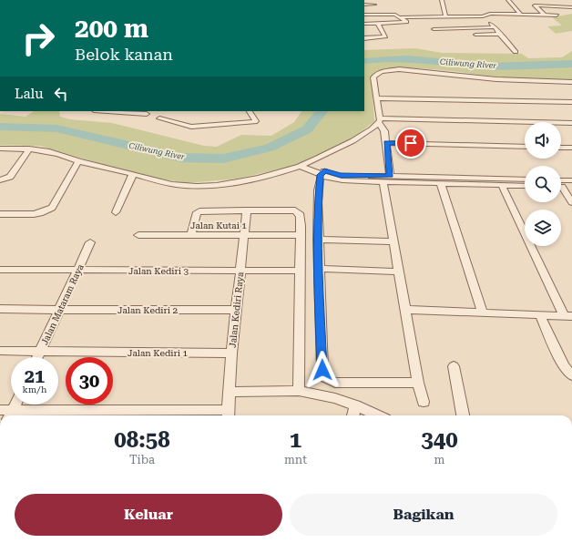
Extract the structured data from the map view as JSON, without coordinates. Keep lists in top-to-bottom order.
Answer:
{
  "streets": {
    "street": [
      "Jalan Kutai 1",
      "Jalan Kediri 3",
      "Jalan Mataram Raya",
      "Jalan Kediri 2",
      "Jalan Kediri Raya",
      "Jalan Kediri 1"
    ]
  },
  "crossings": [
    ["Jalan Kutai 1", "Jalan Kediri Raya"],
    ["Jalan Kediri 3", "Jalan Mataram Raya"],
    ["Jalan Kediri 3", "Jalan Kediri Raya"],
    ["Jalan Mataram Raya", "Jalan Kediri 2"],
    ["Jalan Mataram Raya", "Jalan Kediri 1"],
    ["Jalan Kediri 2", "Jalan Kediri Raya"],
    ["Jalan Kediri Raya", "Jalan Kediri 1"]
  ],
  "water": ["Ciliwung River"],
  "page": {
    "turn": ["200 m", "Belok kanan"],
    "then": "Lalu",
    "speed": "21 km/h",
    "limit": "30",
    "eta": [
      "08:58",
      "Tiba",
      "1",
      "mnt",
      "340",
      "m"
    ],
    "buttons": ["Keluar", "Bagikan"]
  }
}
